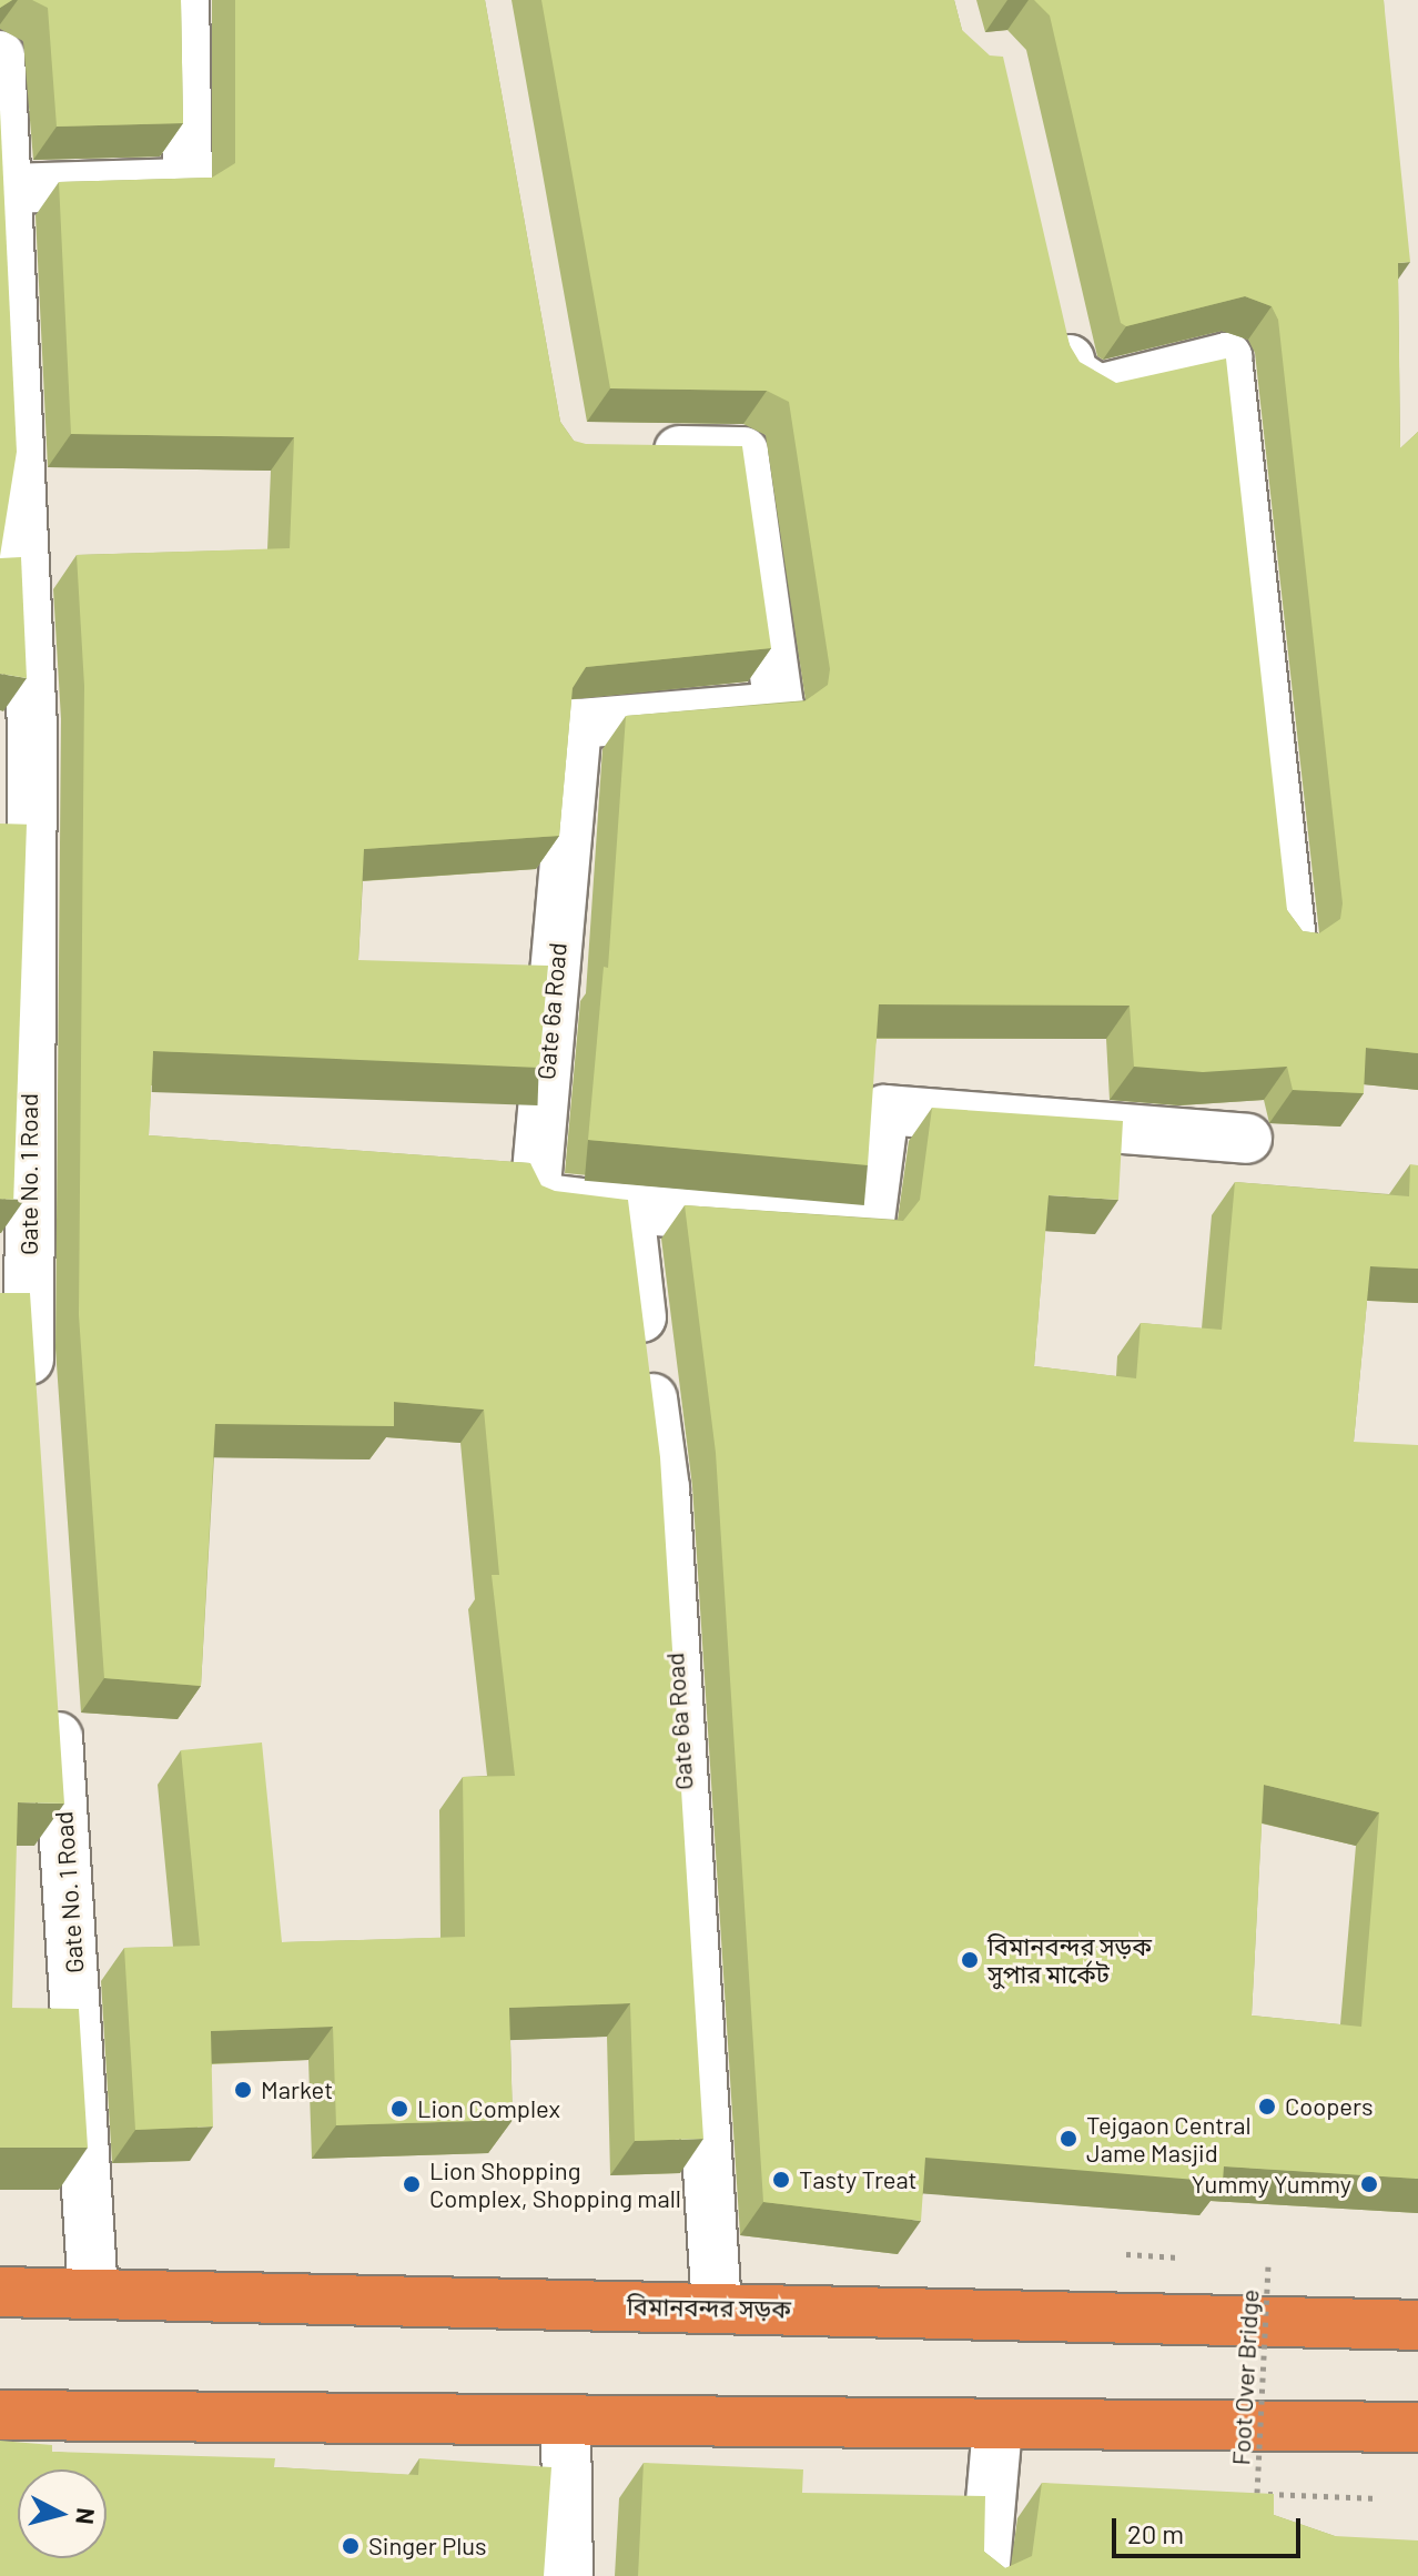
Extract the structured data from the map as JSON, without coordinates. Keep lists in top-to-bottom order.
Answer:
{
  "streets": {
    "highway": ["বিমানবন্দর সড়ক"],
    "street": ["Gate 6a Road", "Gate No. 1 Road"],
    "path": ["Foot Over Bridge"]
  },
  "crossings": [
    ["Gate 6a Road", "বিমানবন্দর সড়ক"],
    ["Gate No. 1 Road", "বিমানবন্দর সড়ক"]
  ],
  "places": [
    "বিমানবন্দর সড়ক সুপার মার্কেট",
    "Market",
    "Coopers",
    "Lion Complex",
    "Tejgaon Central Jame Masjid",
    "Tasty Treat",
    "Lion Shopping Complex, Shopping mall",
    "Yummy Yummy",
    "Singer Plus"
  ],
  "scale_bar": "20 m",
  "north": "right"
}
